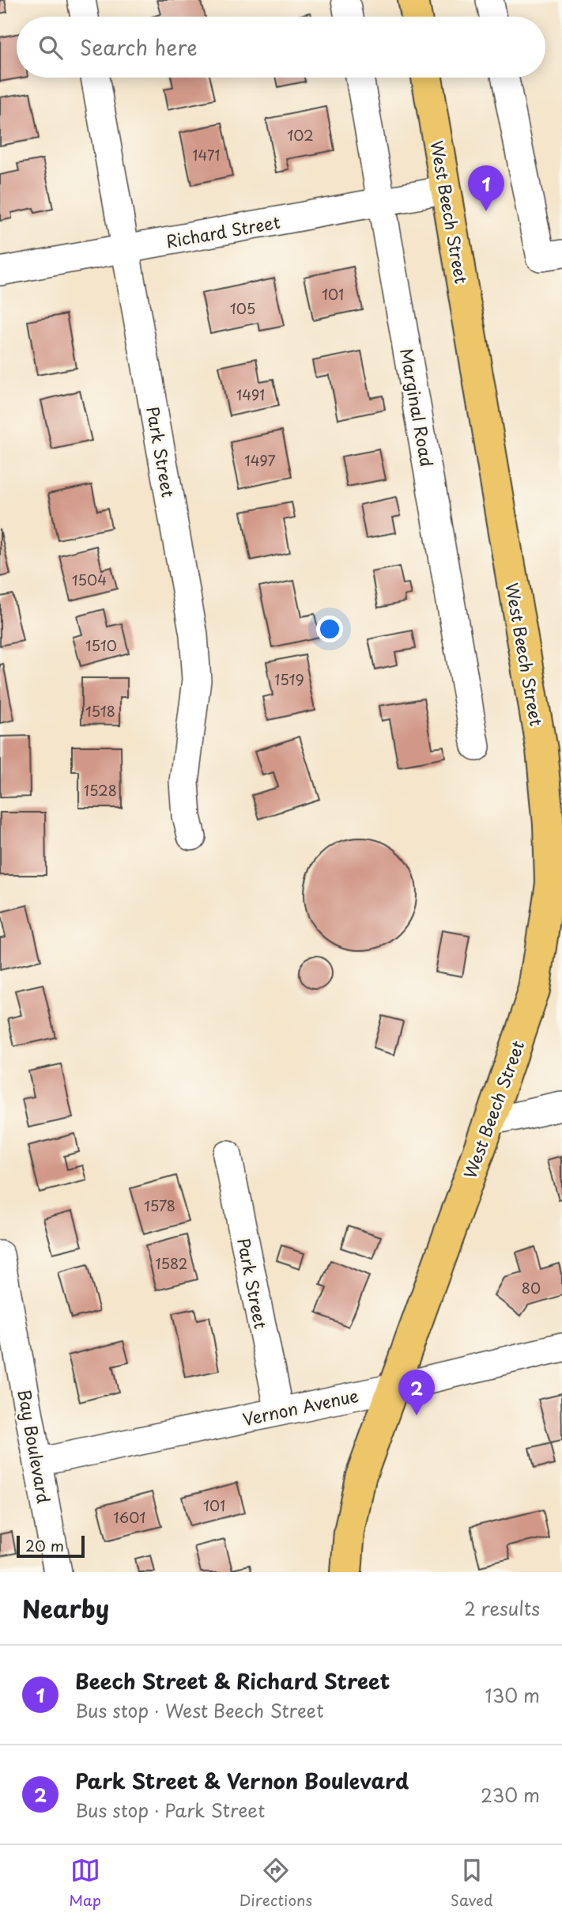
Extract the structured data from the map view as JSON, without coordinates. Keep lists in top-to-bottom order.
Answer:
{
  "streets": {
    "highway": ["West Beech Street"],
    "street": [
      "Richard Street",
      "Marginal Road",
      "Park Street",
      "Vernon Avenue",
      "Bay Boulevard"
    ]
  },
  "crossings": [
    ["West Beech Street", "Richard Street"],
    ["West Beech Street", "Vernon Avenue"],
    ["Richard Street", "Marginal Road"],
    ["Richard Street", "Park Street"],
    ["Park Street", "Vernon Avenue"],
    ["Vernon Avenue", "Bay Boulevard"]
  ],
  "house_numbers": [
    "102",
    "1471",
    "101",
    "105",
    "1491",
    "1497",
    "1504",
    "1510",
    "1519",
    "1518",
    "1528",
    "1578",
    "1582",
    "80",
    "101",
    "1601"
  ],
  "scale_bar": "20 m",
  "page": {
    "search": "Search here",
    "pins": ["1", "2"],
    "scale": "20 m",
    "heading": ["Nearby", "2 results"],
    "list": [
      {
        "mark": "1",
        "name": "Beech Street & Richard Street",
        "note": "Bus stop · West Beech Street",
        "value": "130 m"
      },
      {
        "mark": "2",
        "name": "Park Street & Vernon Boulevard",
        "note": "Bus stop · Park Street",
        "value": "230 m"
      }
    ],
    "nav": ["Map", "Directions", "Saved"]
  }
}
